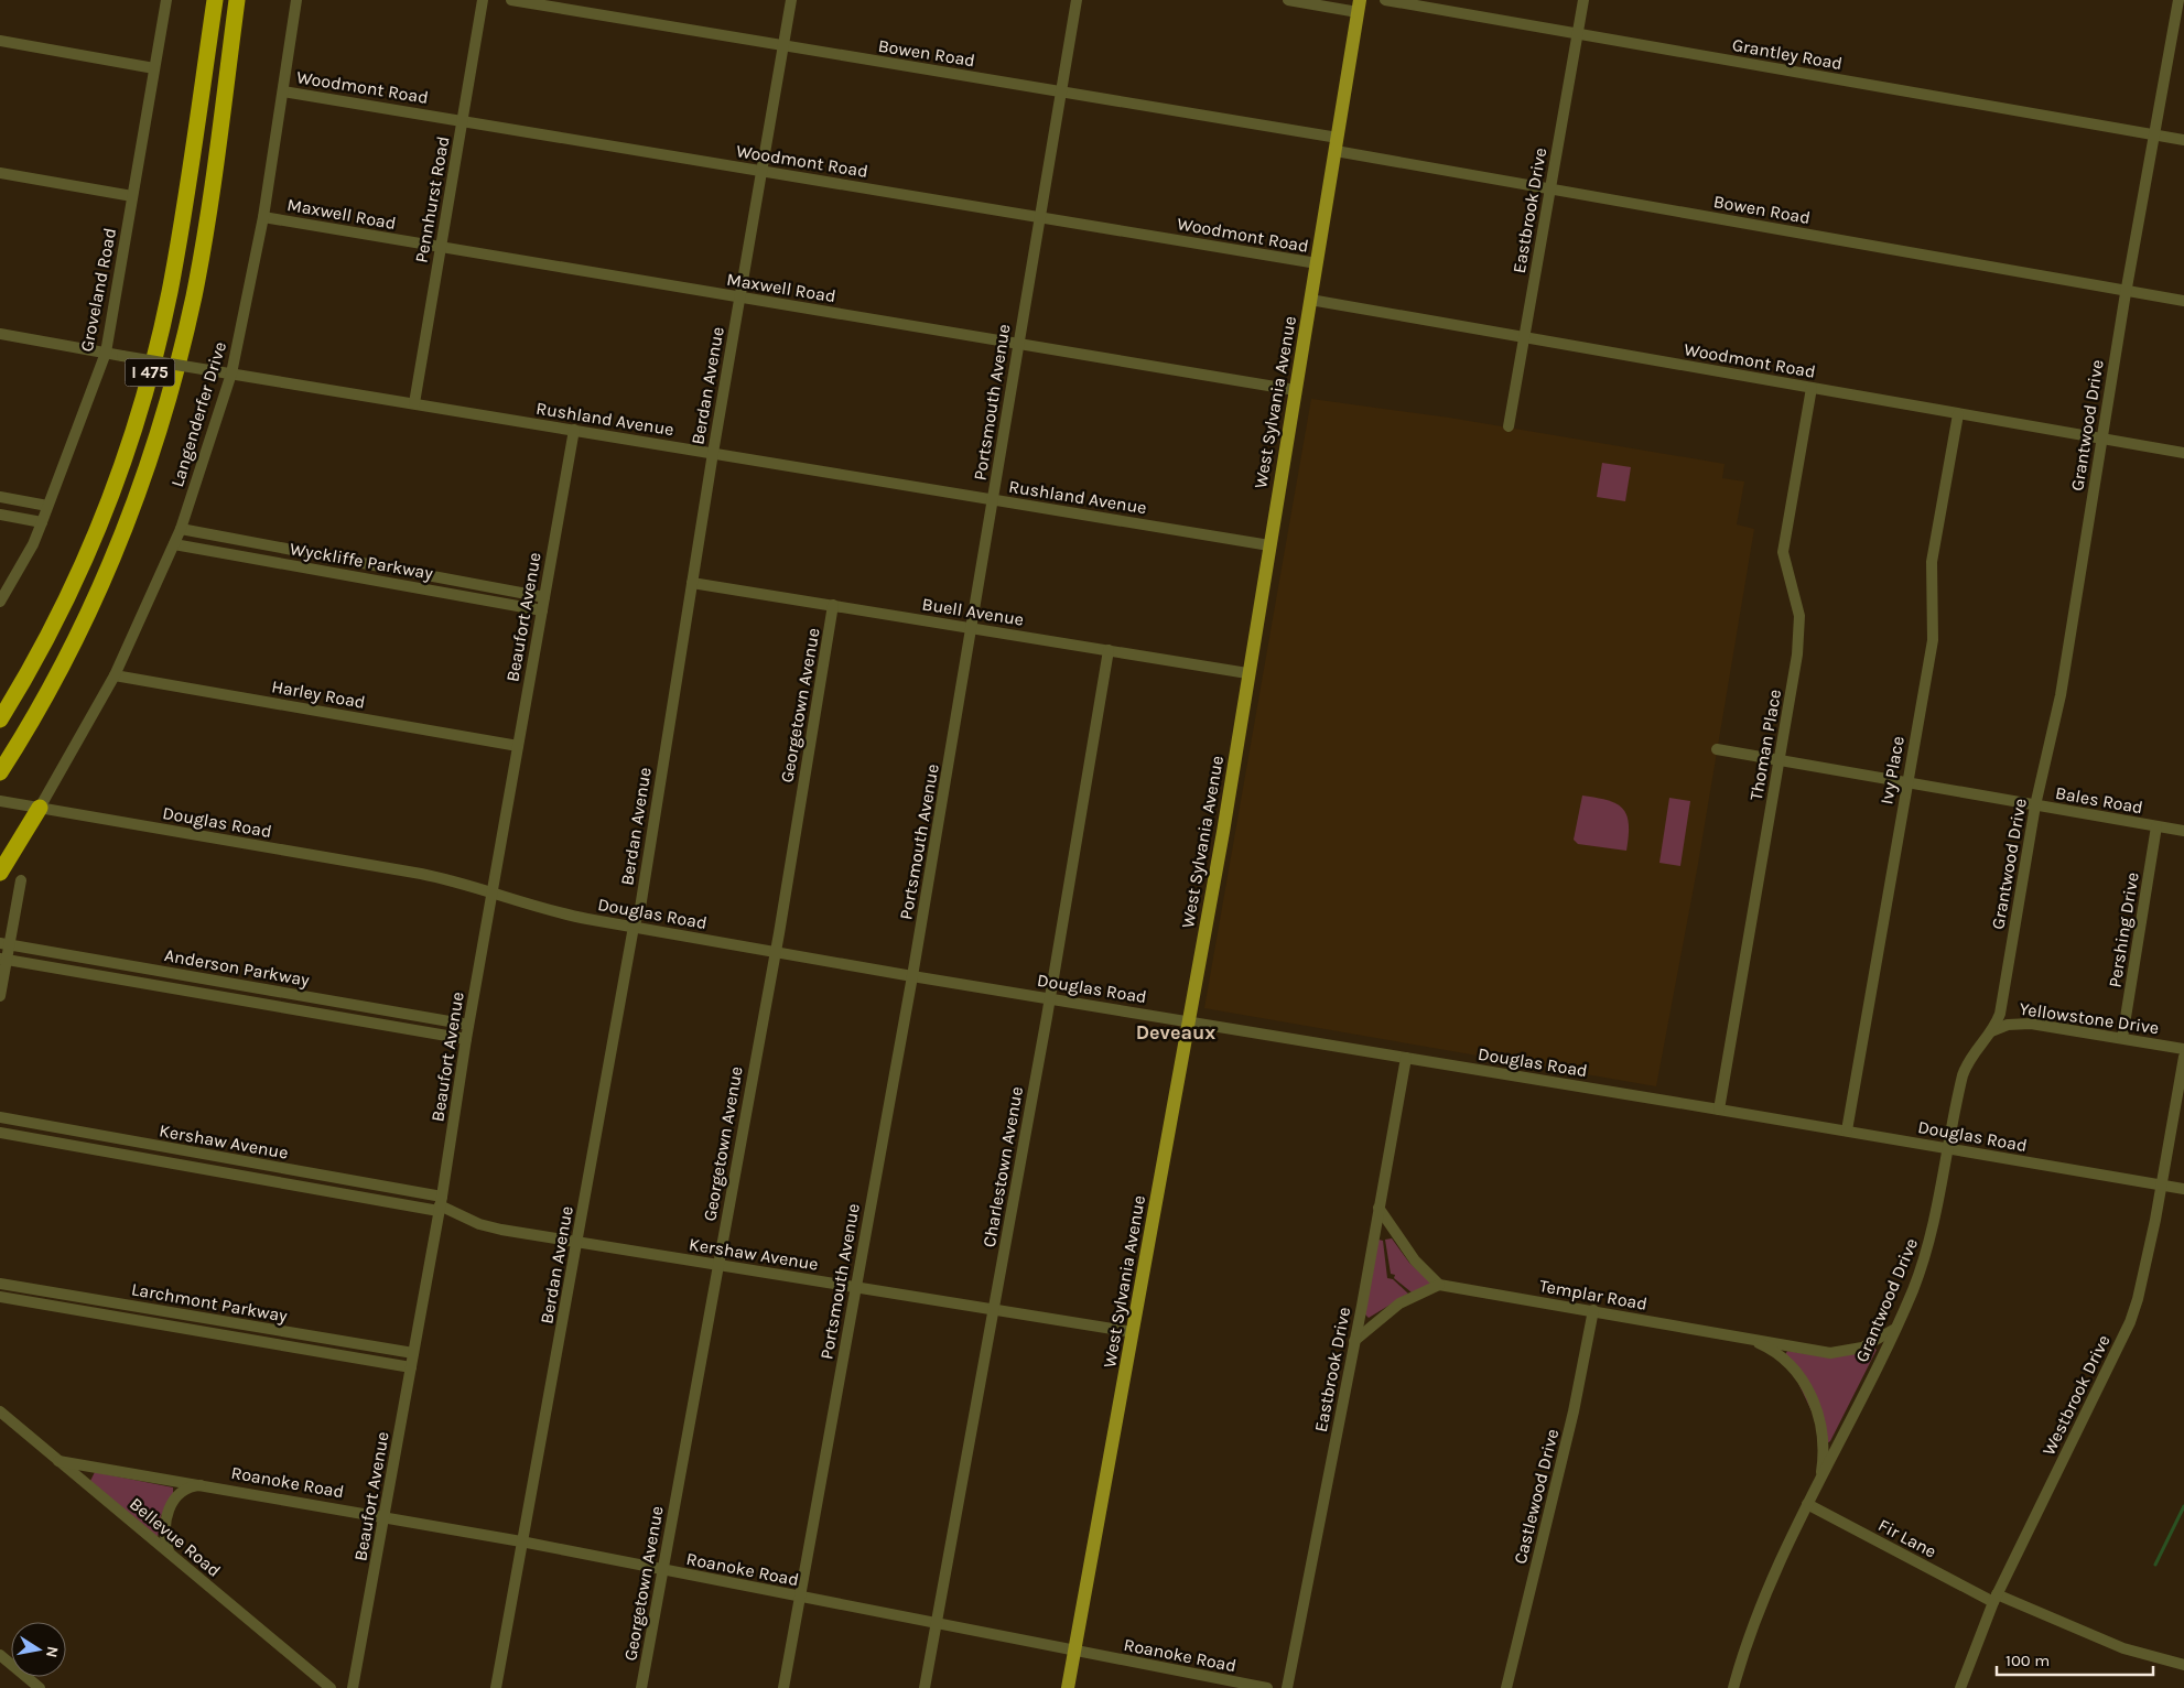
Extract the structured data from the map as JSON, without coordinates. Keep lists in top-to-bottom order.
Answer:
{
  "streets": {
    "highway": ["I 475"],
    "main road": ["West Sylvania Avenue"],
    "street": [
      "Bowen Road",
      "Grantley Road",
      "Woodmont Road",
      "Pennhurst Road",
      "Eastbrook Drive",
      "Maxwell Road",
      "Groveland Road",
      "Berdan Avenue",
      "Portsmouth Avenue",
      "Langenderfer Drive",
      "Rushland Avenue",
      "Grantwood Drive",
      "Wyckliffe Parkway",
      "Buell Avenue",
      "Beaufort Avenue",
      "Harley Road",
      "Georgetown Avenue",
      "Thoman Place",
      "Ivy Place",
      "Bales Road",
      "Douglas Road",
      "Pershing Drive",
      "Anderson Parkway",
      "Yellowstone Drive",
      "Kershaw Avenue",
      "Charlestown Avenue",
      "Templar Road",
      "Larchmont Parkway",
      "Westbrook Drive",
      "Roanoke Road",
      "Castlewood Drive",
      "Bellevue Road",
      "Fir Lane"
    ]
  },
  "crossings": [
    ["Bowen Road", "Eastbrook Drive"],
    ["Bowen Road", "Berdan Avenue"],
    ["Bowen Road", "Portsmouth Avenue"],
    ["Bowen Road", "West Sylvania Avenue"],
    ["Bowen Road", "Grantwood Drive"],
    ["Grantley Road", "Eastbrook Drive"],
    ["Grantley Road", "Grantwood Drive"],
    ["Woodmont Road", "Pennhurst Road"],
    ["Woodmont Road", "Eastbrook Drive"],
    ["Woodmont Road", "Berdan Avenue"],
    ["Woodmont Road", "Portsmouth Avenue"],
    ["Woodmont Road", "West Sylvania Avenue"],
    ["Woodmont Road", "Langenderfer Drive"],
    ["Woodmont Road", "Grantwood Drive"],
    ["Woodmont Road", "Thoman Place"],
    ["Woodmont Road", "Ivy Place"],
    ["Pennhurst Road", "Maxwell Road"],
    ["Pennhurst Road", "Rushland Avenue"],
    ["Eastbrook Drive", "Douglas Road"],
    ["Maxwell Road", "Berdan Avenue"],
    ["Maxwell Road", "Portsmouth Avenue"],
    ["Maxwell Road", "West Sylvania Avenue"],
    ["Maxwell Road", "Langenderfer Drive"],
    ["Groveland Road", "Rushland Avenue"],
    ["Berdan Avenue", "Rushland Avenue"],
    ["Berdan Avenue", "Buell Avenue"],
    ["Berdan Avenue", "Douglas Road"],
    ["Berdan Avenue", "Kershaw Avenue"],
    ["Berdan Avenue", "Roanoke Road"],
    ["Portsmouth Avenue", "Rushland Avenue"],
    ["Portsmouth Avenue", "Buell Avenue"],
    ["Portsmouth Avenue", "Douglas Road"],
    ["Portsmouth Avenue", "Kershaw Avenue"],
    ["Portsmouth Avenue", "Roanoke Road"],
    ["West Sylvania Avenue", "Rushland Avenue"],
    ["West Sylvania Avenue", "Buell Avenue"],
    ["West Sylvania Avenue", "Douglas Road"],
    ["West Sylvania Avenue", "Kershaw Avenue"],
    ["West Sylvania Avenue", "Roanoke Road"],
    ["Langenderfer Drive", "Rushland Avenue"],
    ["Langenderfer Drive", "Wyckliffe Parkway"],
    ["Langenderfer Drive", "Harley Road"],
    ["Langenderfer Drive", "Douglas Road"],
    ["Rushland Avenue", "Beaufort Avenue"],
    ["Grantwood Drive", "Bales Road"],
    ["Grantwood Drive", "Douglas Road"],
    ["Grantwood Drive", "Yellowstone Drive"],
    ["Grantwood Drive", "Templar Road"],
    ["Grantwood Drive", "Fir Lane"],
    ["Wyckliffe Parkway", "Beaufort Avenue"],
    ["Buell Avenue", "Georgetown Avenue"],
    ["Buell Avenue", "Charlestown Avenue"],
    ["Beaufort Avenue", "Harley Road"],
    ["Beaufort Avenue", "Douglas Road"],
    ["Beaufort Avenue", "Anderson Parkway"],
    ["Beaufort Avenue", "Kershaw Avenue"],
    ["Beaufort Avenue", "Larchmont Parkway"],
    ["Beaufort Avenue", "Roanoke Road"],
    ["Georgetown Avenue", "Douglas Road"],
    ["Georgetown Avenue", "Kershaw Avenue"],
    ["Georgetown Avenue", "Roanoke Road"],
    ["Thoman Place", "Bales Road"],
    ["Thoman Place", "Douglas Road"],
    ["Ivy Place", "Bales Road"],
    ["Ivy Place", "Douglas Road"],
    ["Bales Road", "Pershing Drive"],
    ["Douglas Road", "Charlestown Avenue"],
    ["Douglas Road", "Westbrook Drive"],
    ["Pershing Drive", "Yellowstone Drive"],
    ["Kershaw Avenue", "Charlestown Avenue"],
    ["Charlestown Avenue", "Roanoke Road"],
    ["Templar Road", "Castlewood Drive"],
    ["Westbrook Drive", "Fir Lane"],
    ["Roanoke Road", "Bellevue Road"]
  ],
  "districts": ["Deveaux"],
  "scale_bar": "100 m",
  "north": "right"
}
